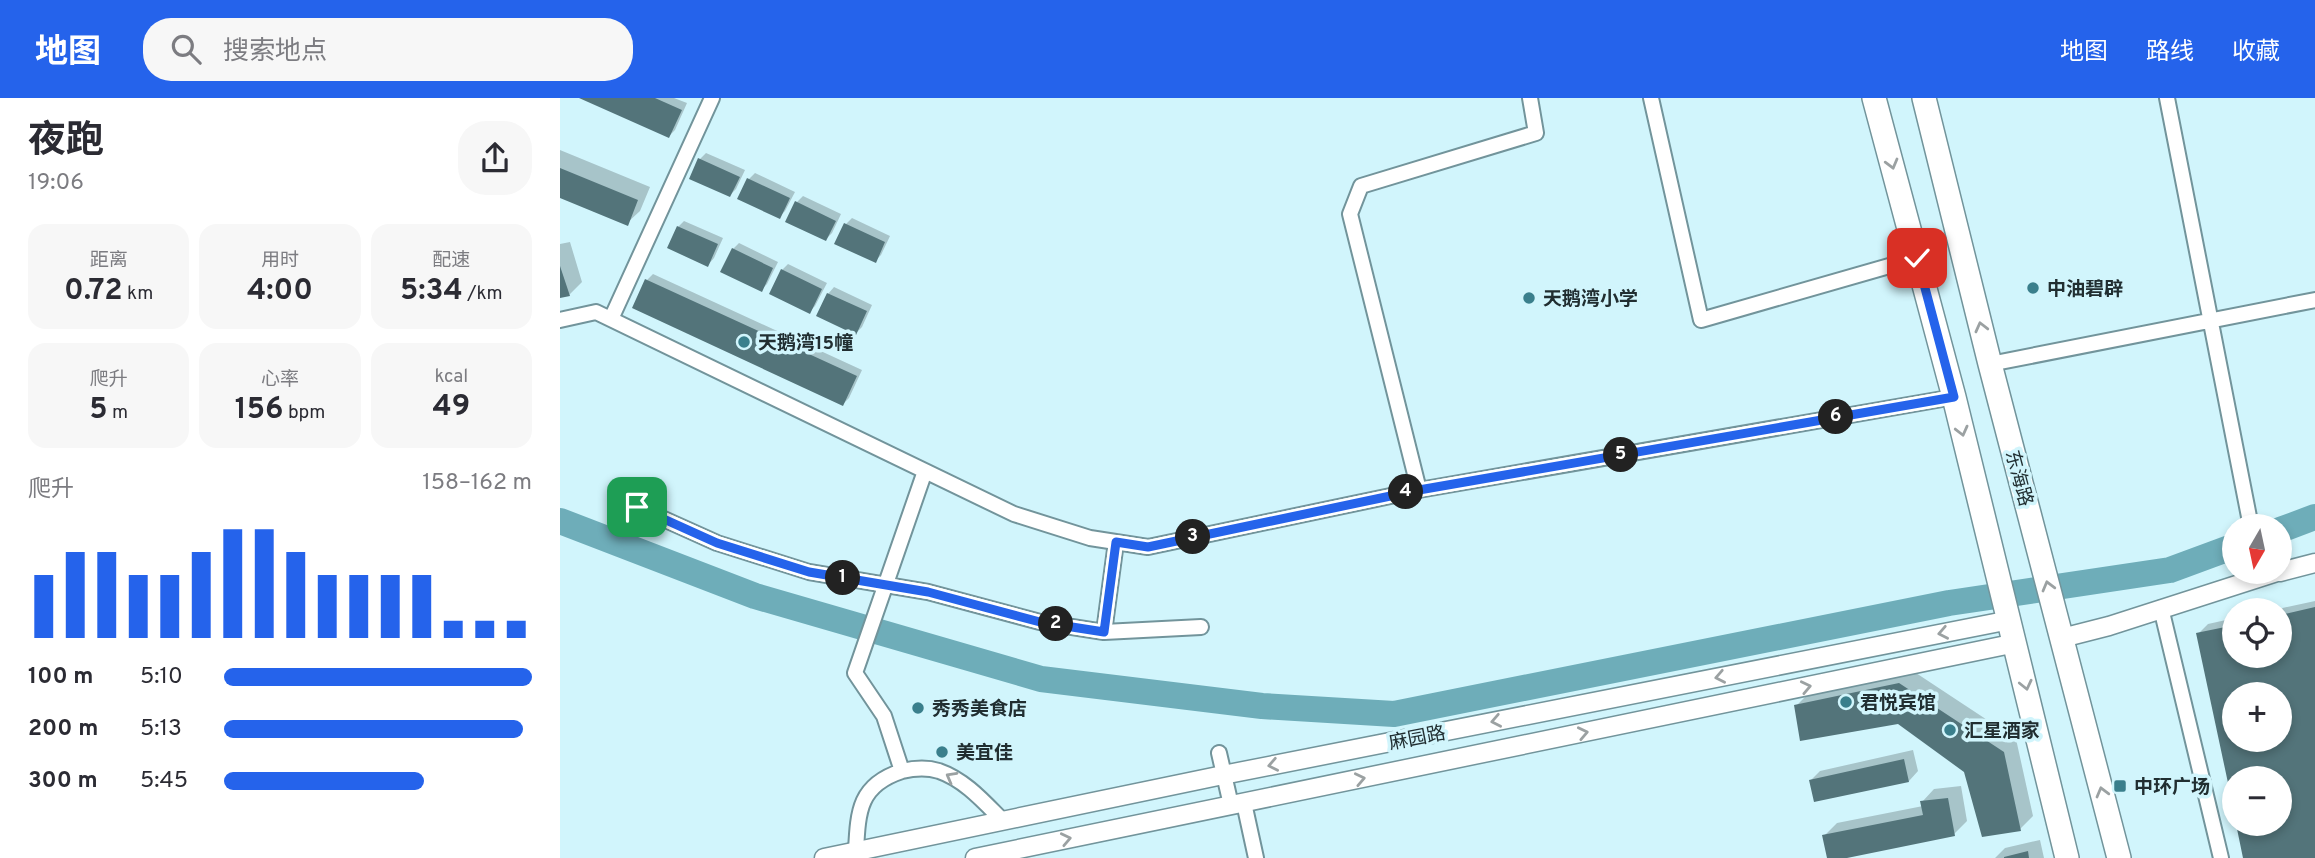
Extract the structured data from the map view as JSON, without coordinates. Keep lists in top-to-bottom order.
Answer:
{
  "streets": {
    "main road": ["东海路"],
    "street": ["麻园路"]
  },
  "places": {
    "other": [
      "中油碧辟",
      "天鹅湾小学",
      "天鹅湾15幢",
      "君悦宾馆",
      "秀秀美食店",
      "汇星酒家",
      "美宜佳"
    ],
    "transit": ["中环广场"]
  },
  "north": "bottom",
  "page": {
    "header": "地图",
    "search": "搜索地点",
    "nav": ["地图", "路线", "收藏"],
    "heading": ["夜跑", "19:06"],
    "stats": [
      ["距离", "0.72 km"],
      ["用时", "4:00"],
      ["配速", "5:34 /km"],
      ["爬升", "5 m"],
      ["心率", "156 bpm"],
      ["kcal", "49"]
    ],
    "pins": [
      "6",
      "5",
      "4",
      "3",
      "1",
      "2"
    ],
    "chart": ["爬升", "158–162 m"],
    "map_buttons": ["+", "−"],
    "list": [
      {
        "name": "100 m",
        "note": "5:10"
      },
      {
        "name": "200 m",
        "note": "5:13"
      },
      {
        "name": "300 m",
        "note": "5:45"
      }
    ]
  }
}
